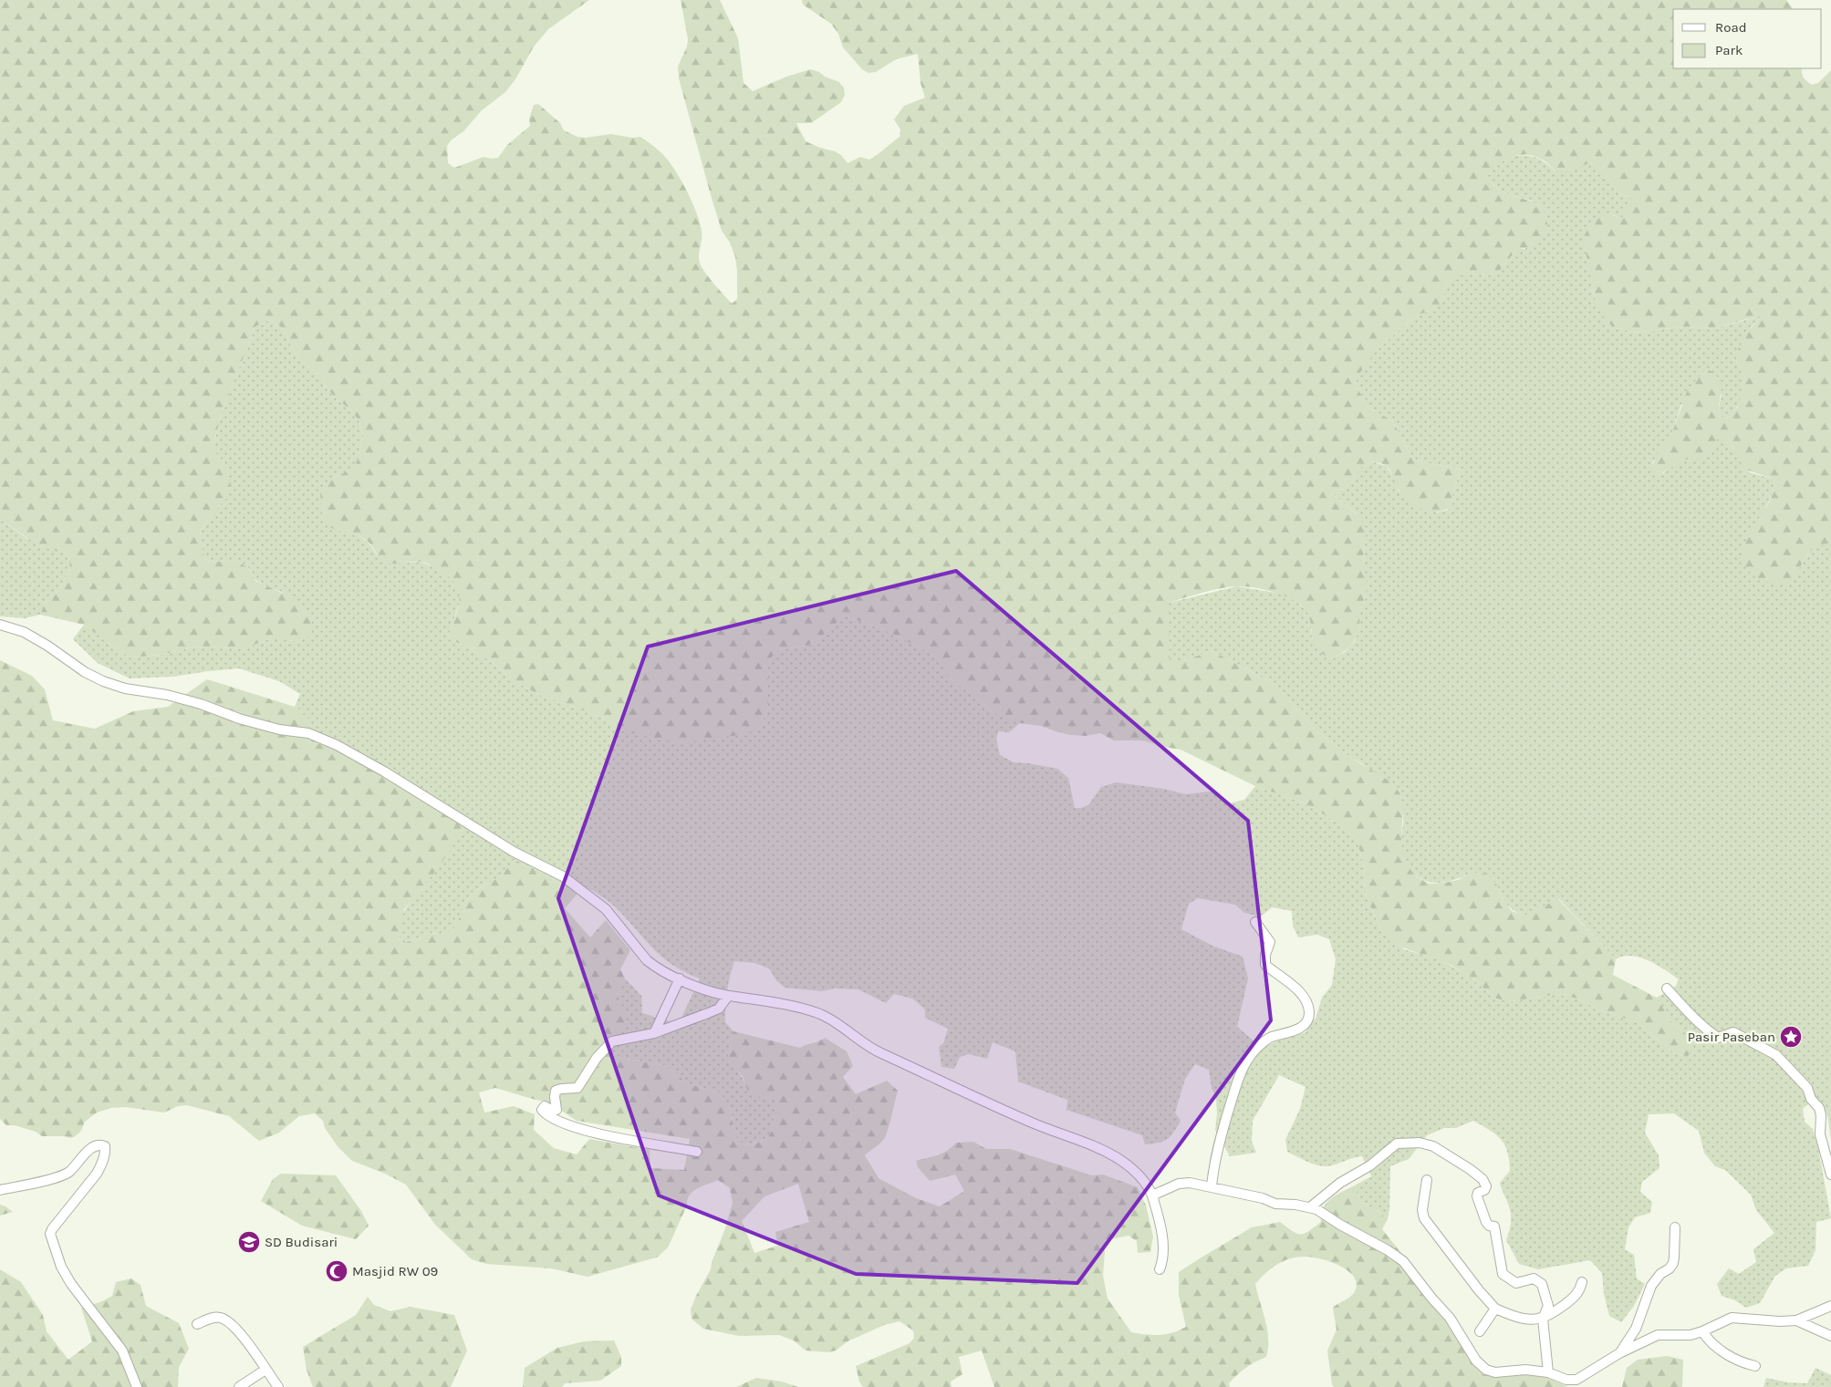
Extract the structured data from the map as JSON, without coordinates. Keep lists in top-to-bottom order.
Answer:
{
  "places": {
    "place": ["Pasir Paseban"],
    "school or university": ["SD Budisari"],
    "mosque": ["Masjid RW 09"]
  },
  "legend": ["Road", "Park"]
}
